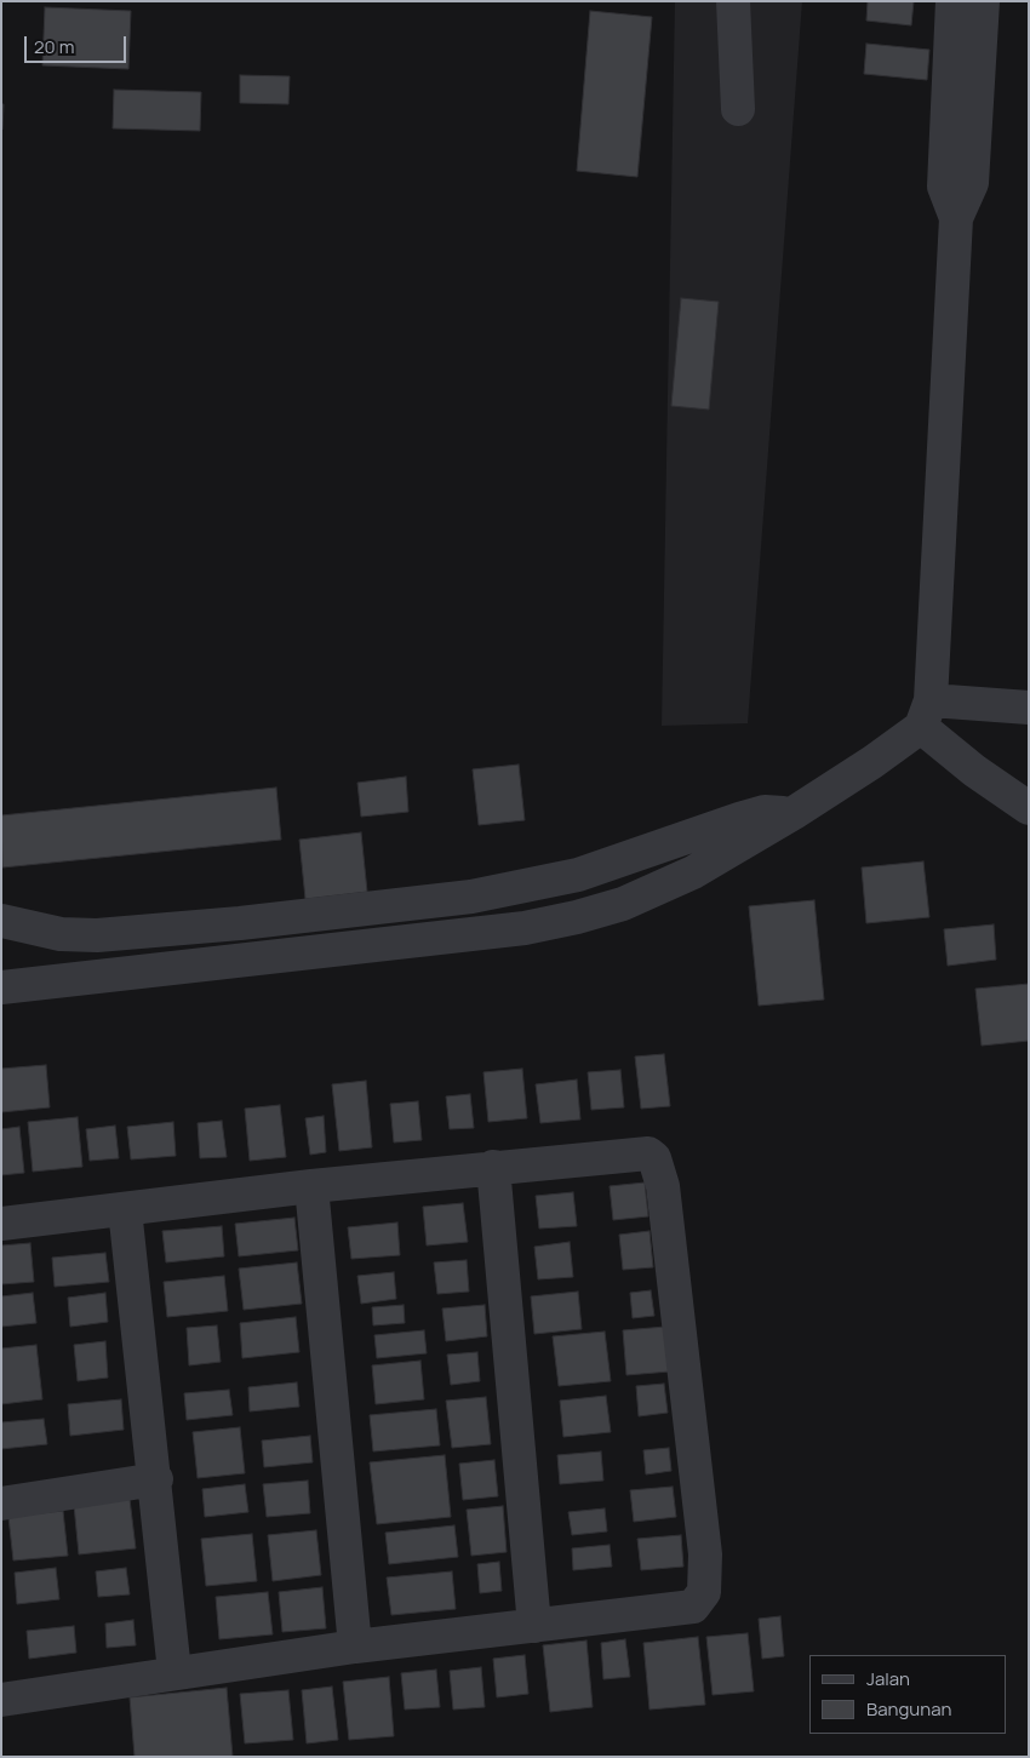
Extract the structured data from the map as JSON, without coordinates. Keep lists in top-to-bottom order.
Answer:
{
  "legend": ["Jalan", "Bangunan"],
  "scale_bar": "20 m"
}
